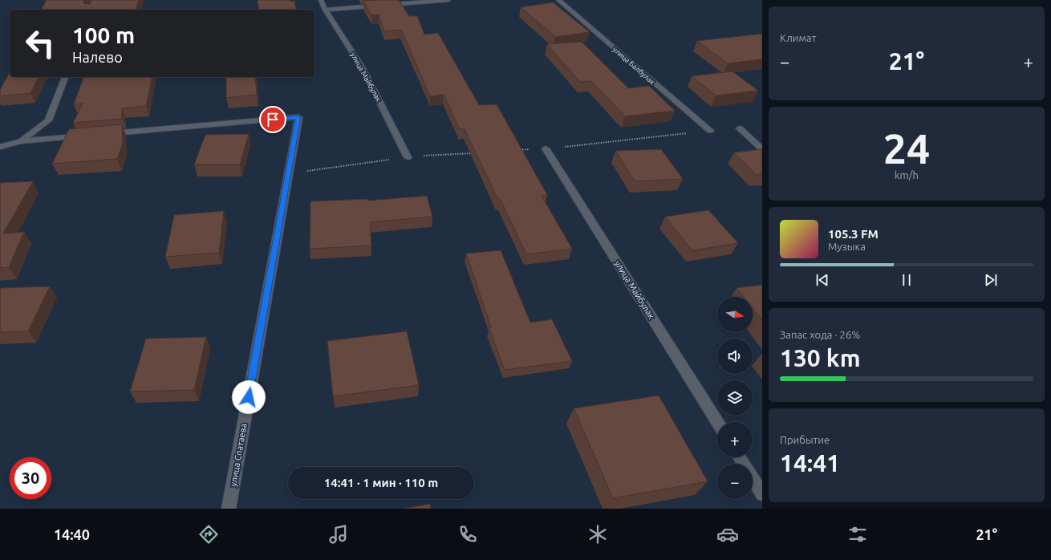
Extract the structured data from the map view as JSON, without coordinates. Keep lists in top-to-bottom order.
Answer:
{
  "streets": {
    "street": ["улица Балбулак", "улица Майбулак", "улица Спатаева"]
  },
  "north": "right",
  "page": {
    "tile": [
      "Климат",
      ["24", "km/h"],
      ["Запас хода · 26%", "130 km"],
      ["Прибытие", "14:41"]
    ],
    "turn": ["100 m", "Налево"],
    "heat": ["−", "21°", "+"],
    "song": ["105.3 FM", "Музыка"],
    "map_buttons": ["+", "−"],
    "limit": "30",
    "trip": "14:41 · 1 мин · 110 m",
    "tabs": ["14:40", "21°"]
  }
}
